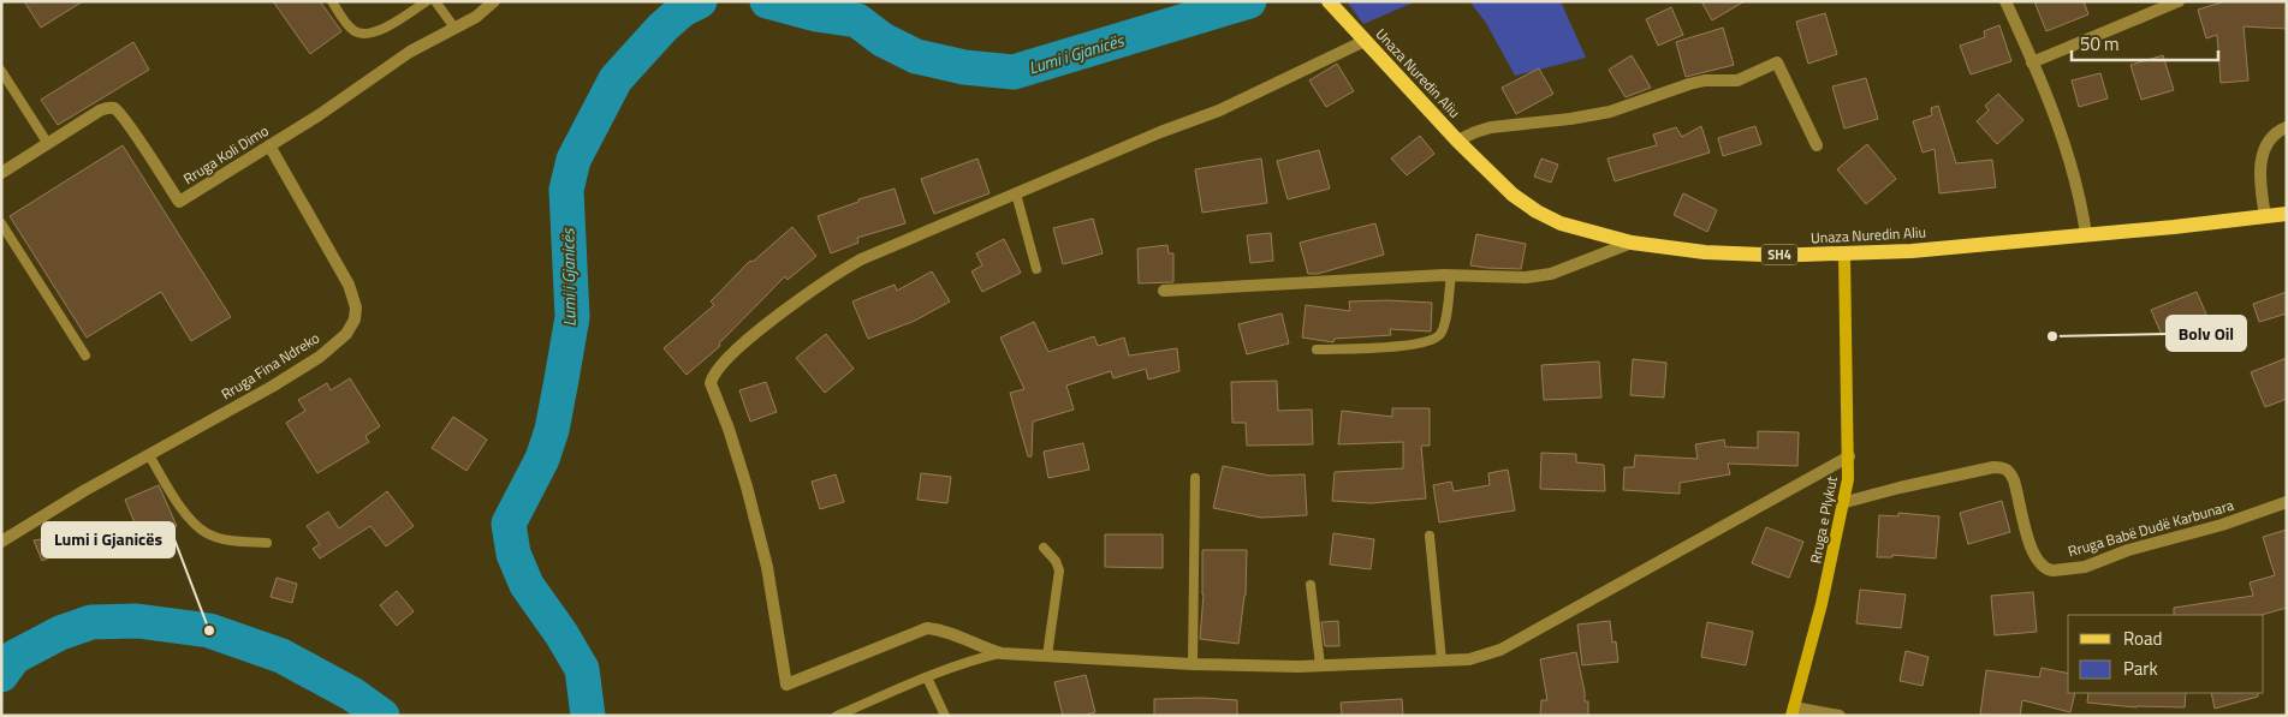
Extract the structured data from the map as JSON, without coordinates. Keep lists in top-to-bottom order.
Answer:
{
  "streets": {
    "main road": ["Unaza Nuredin Aliu", "SH4"],
    "street": [
      "Rruga Koli Dimo",
      "Rruga Fina Ndreko",
      "Rruga e Plykut",
      "Rruga Babë Dudë Karbunara"
    ]
  },
  "crossings": [
    ["Unaza Nuredin Aliu", "Rruga e Plykut"],
    ["Rruga Koli Dimo", "Rruga Fina Ndreko"],
    ["Rruga e Plykut", "Rruga Babë Dudë Karbunara"]
  ],
  "water": ["Lumi i Gjanicës"],
  "places": ["Bolv Oil", "Lumi i Gjanicës"],
  "legend": ["Road", "Park"],
  "scale_bar": "50 m"
}
